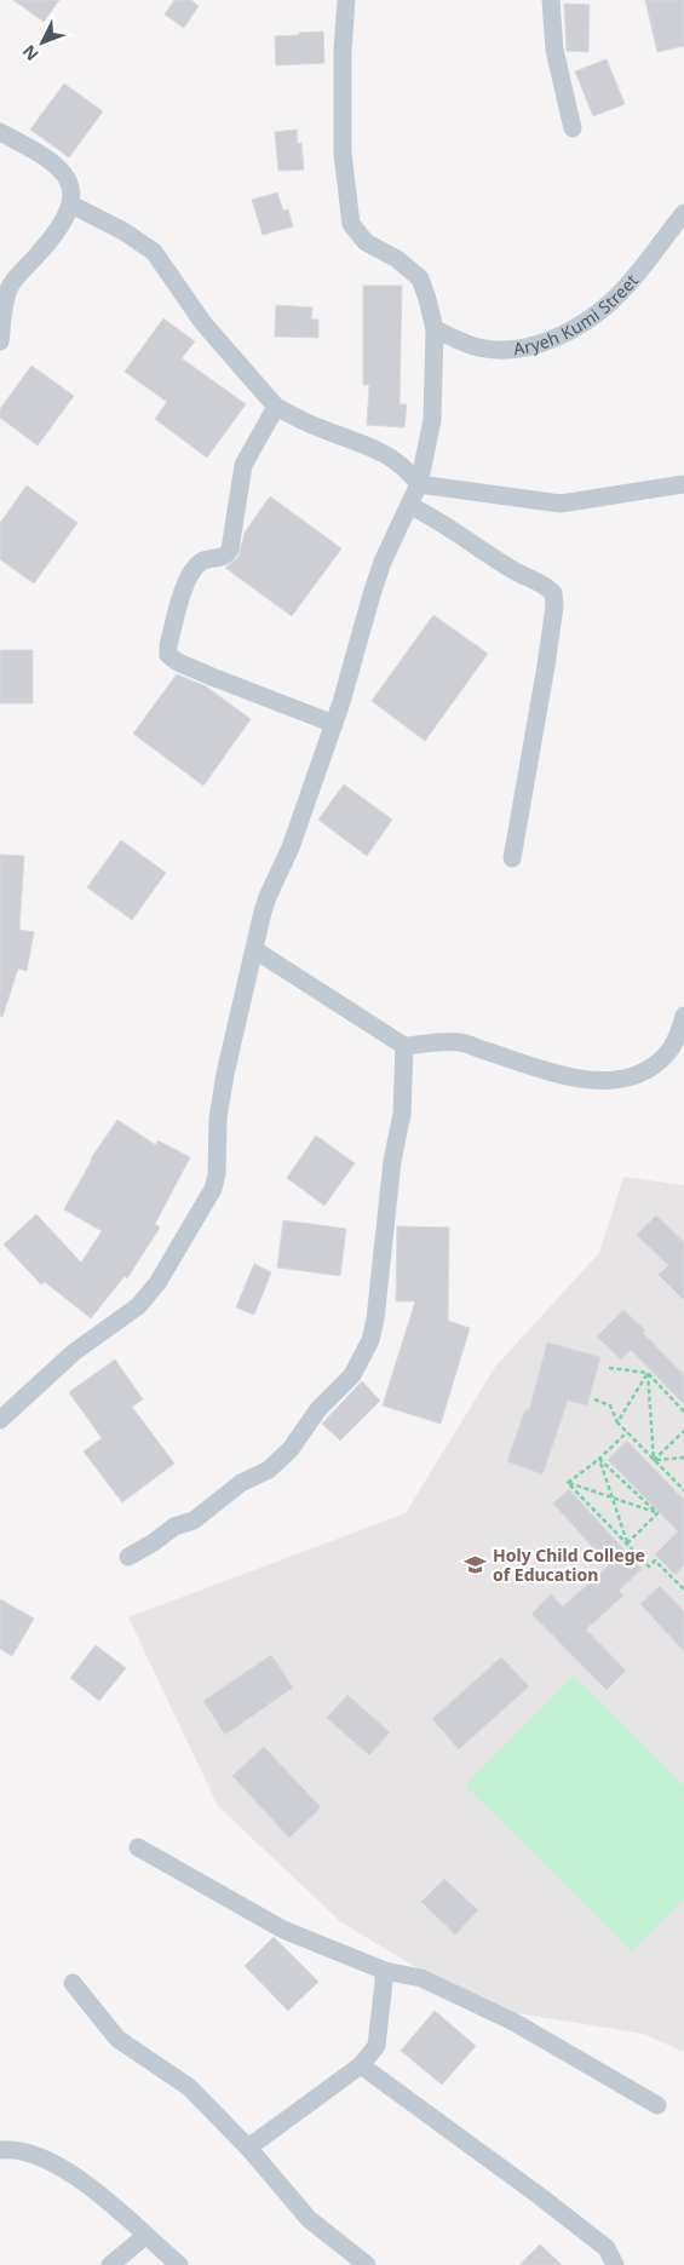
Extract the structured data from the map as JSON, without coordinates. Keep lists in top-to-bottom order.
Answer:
{
  "streets": {
    "street": ["Aryeh Kumi Street"]
  },
  "places": {
    "school or university": ["Holy Child College of Education"]
  },
  "north": "bottom left"
}
